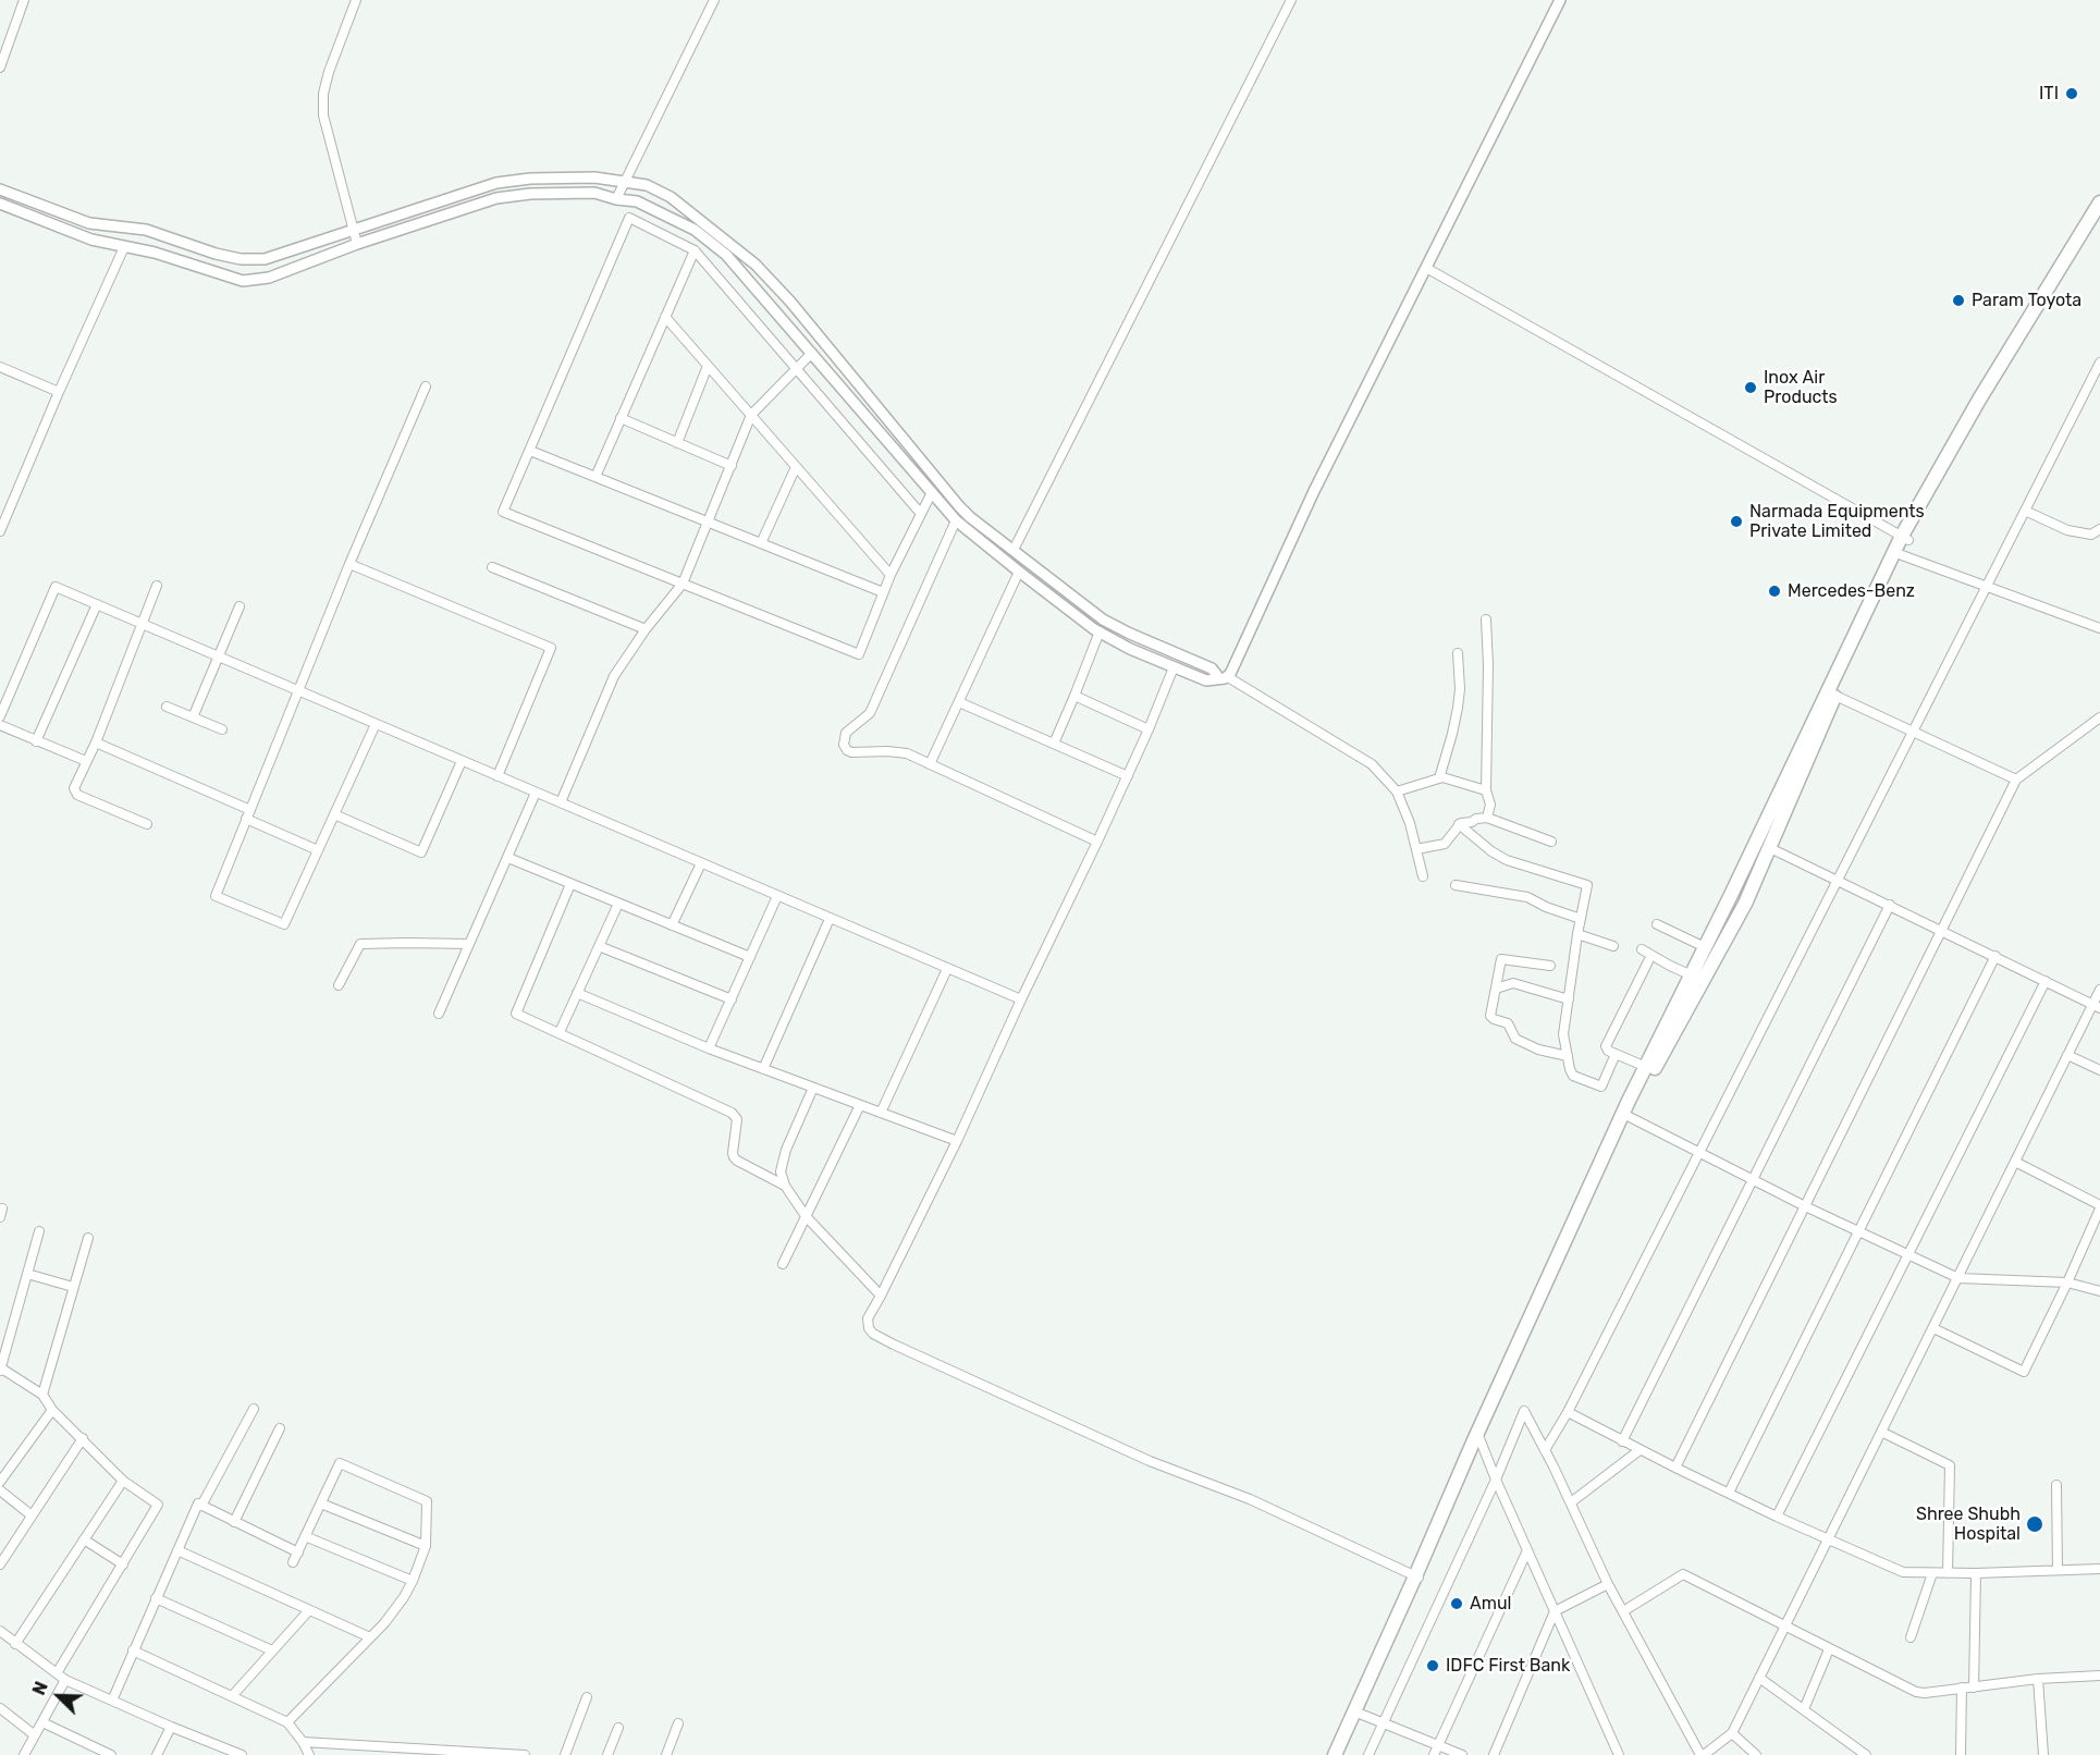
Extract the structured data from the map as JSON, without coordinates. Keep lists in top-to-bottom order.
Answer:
{
  "places": [
    "ITI",
    "Param Toyota",
    "Inox Air Products",
    "Narmada Equipments Private Limited",
    "Mercedes-Benz",
    "Shree Shubh Hospital",
    "Amul",
    "IDFC First Bank"
  ],
  "north": "top left"
}
